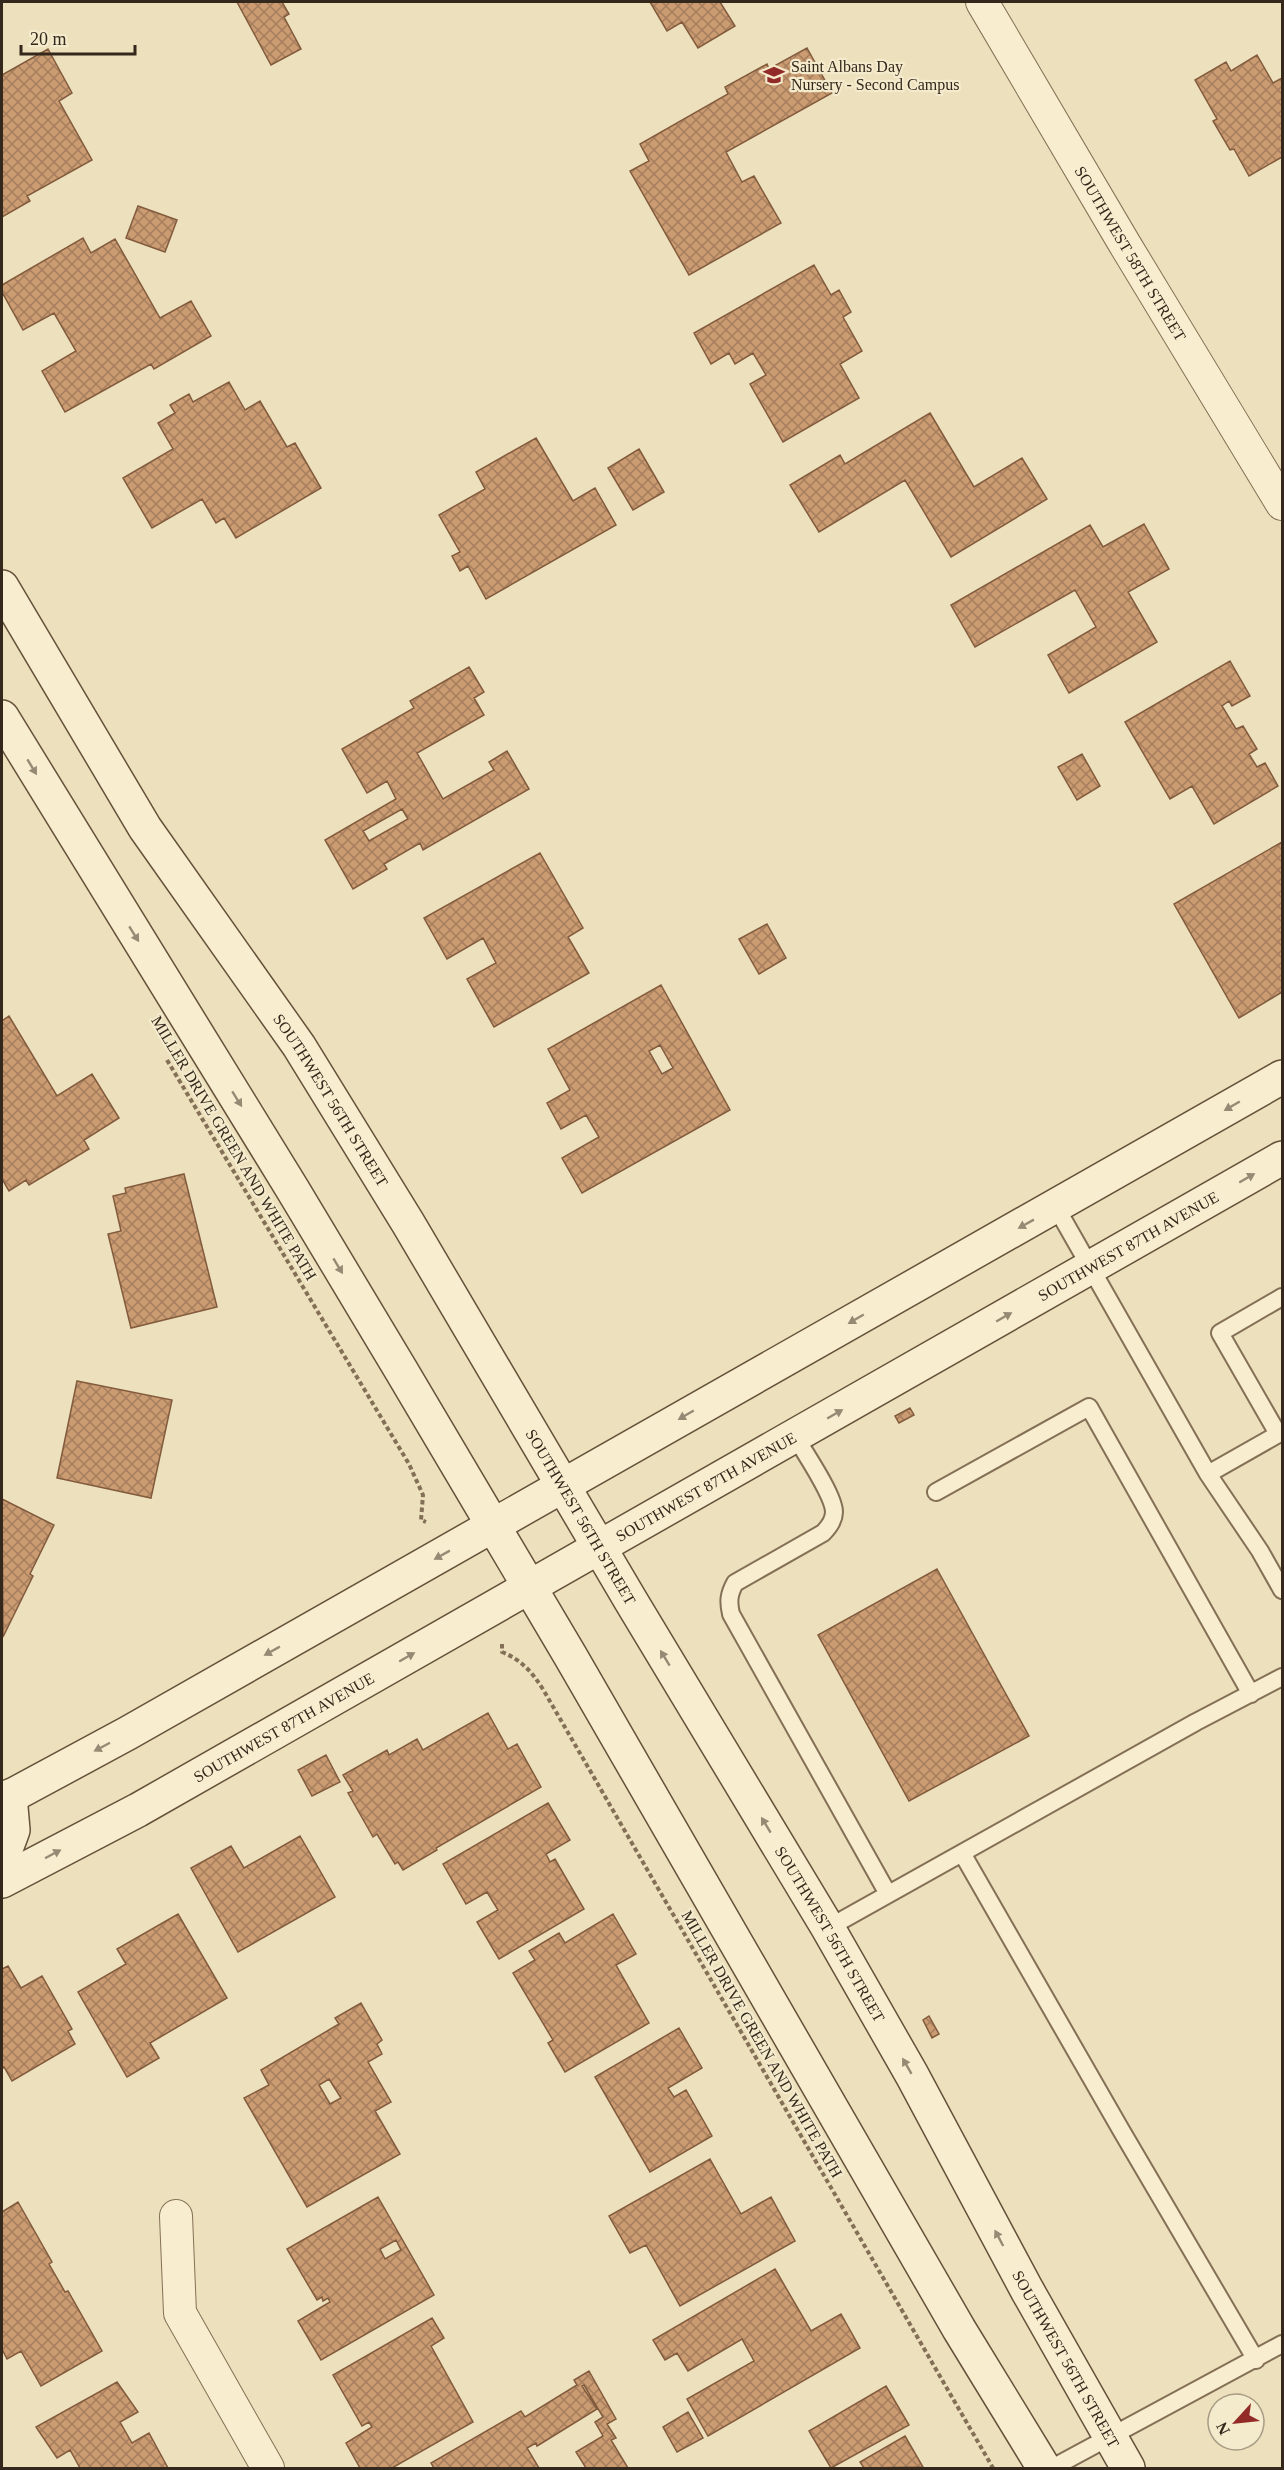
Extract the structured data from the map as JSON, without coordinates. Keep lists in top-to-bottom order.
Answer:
{
  "streets": {
    "main road": ["SOUTHWEST 56TH STREET", "SOUTHWEST 87TH AVENUE"],
    "street": ["SOUTHWEST 58TH STREET"],
    "path": ["MILLER DRIVE GREEN AND WHITE PATH"]
  },
  "crossings": [
    ["SOUTHWEST 56TH STREET", "SOUTHWEST 87TH AVENUE"]
  ],
  "places": {
    "school or university": ["Saint Albans Day Nursery - Second Campus"]
  },
  "scale_bar": "20 m",
  "north": "bottom left"
}
